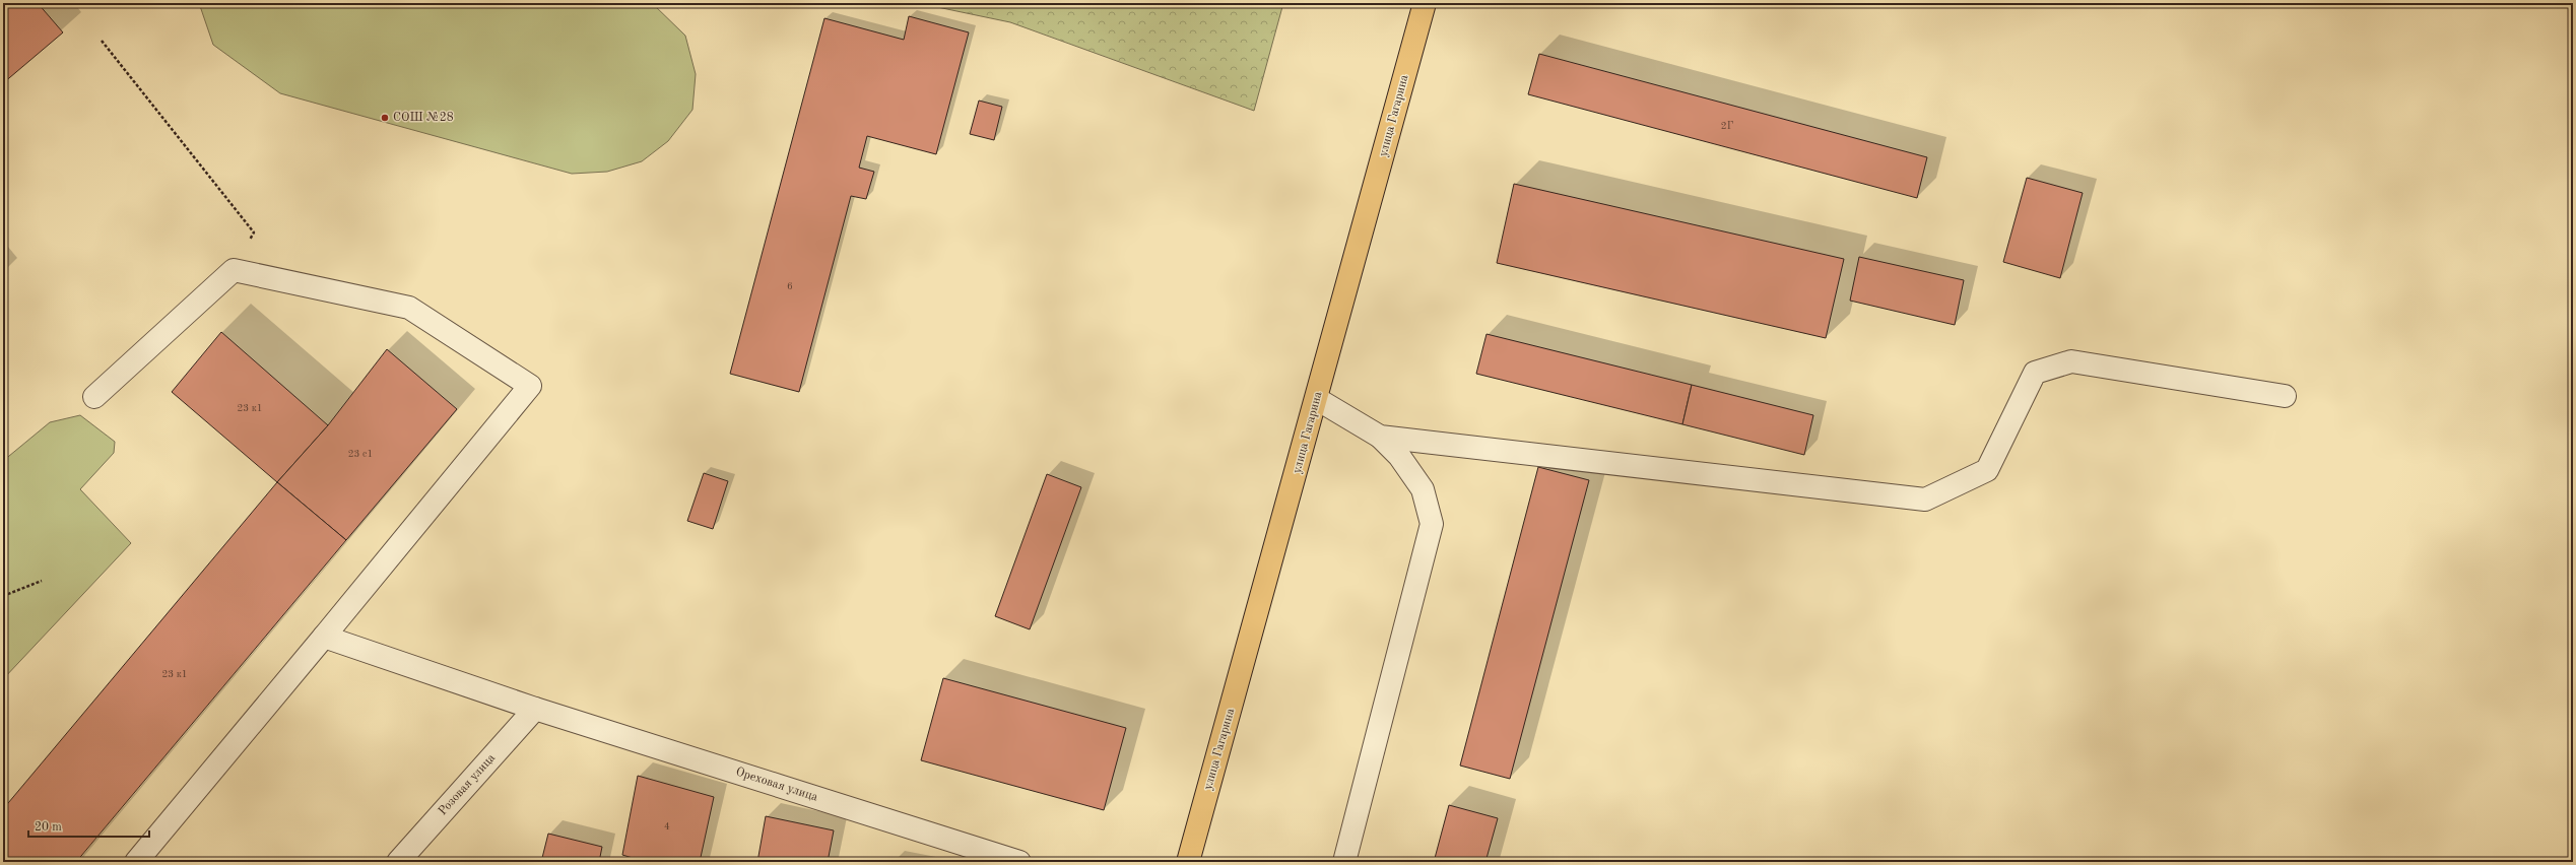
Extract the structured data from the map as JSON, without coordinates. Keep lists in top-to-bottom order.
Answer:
{
  "streets": {
    "main road": ["улица Гагарина"],
    "street": ["Розовая улица", "Ореховая улица"]
  },
  "crossings": [
    ["Розовая улица", "Ореховая улица"]
  ],
  "places": ["СОШ №28"],
  "house_numbers": [
    "2Г",
    "6",
    "23 к1",
    "23 с1",
    "23 к1",
    "4"
  ],
  "scale_bar": "20 m"
}
